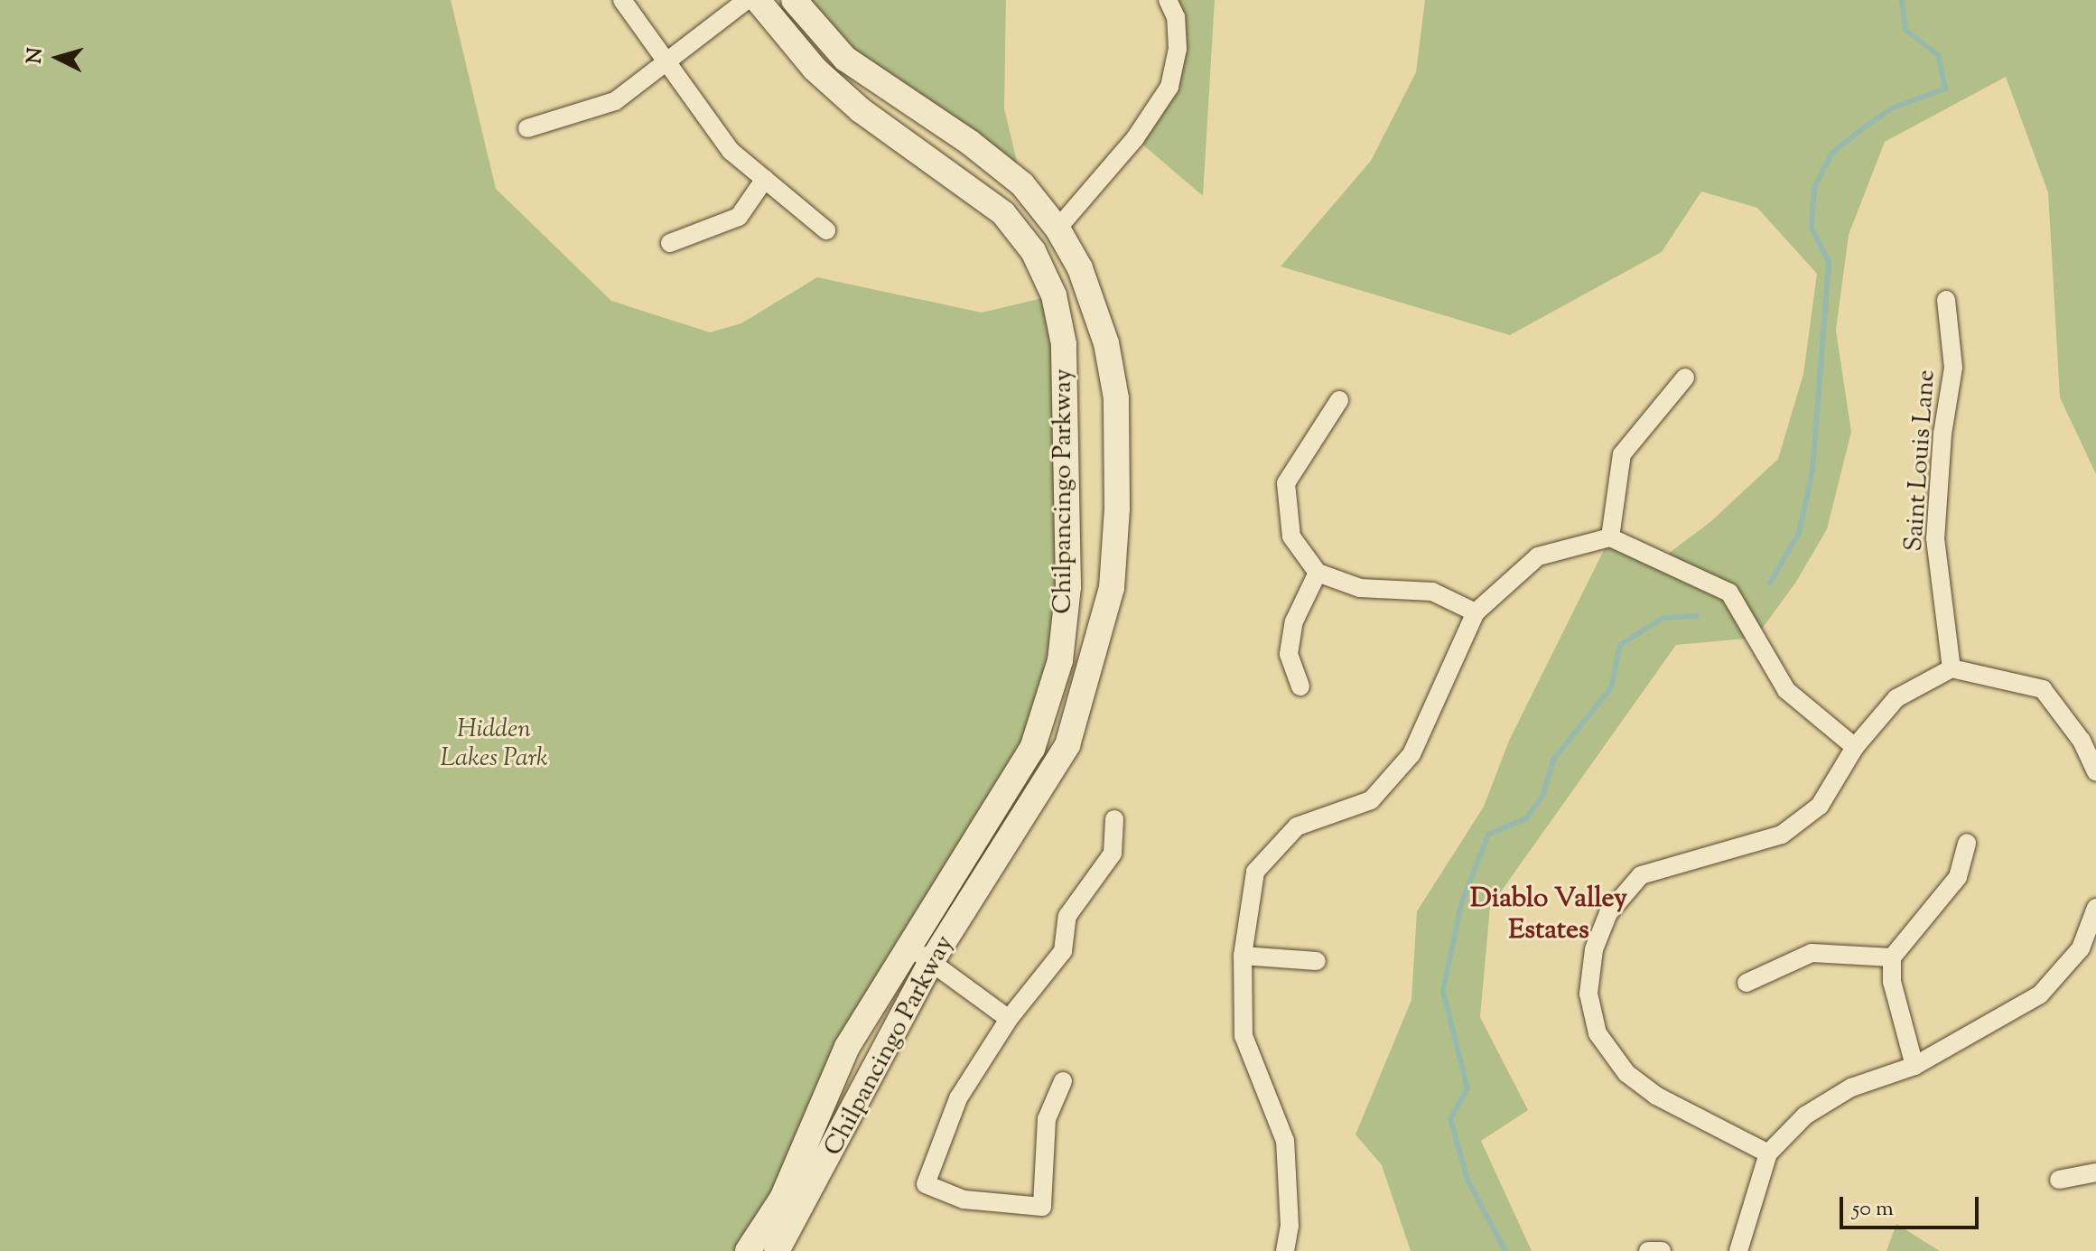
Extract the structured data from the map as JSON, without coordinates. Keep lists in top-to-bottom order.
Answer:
{
  "streets": {
    "street": ["Saint Louis Lane", "Chilpancingo Parkway"]
  },
  "districts": ["Diablo Valley Estates"],
  "parks": ["Hidden Lakes Park"],
  "scale_bar": "50 m",
  "north": "left"
}
